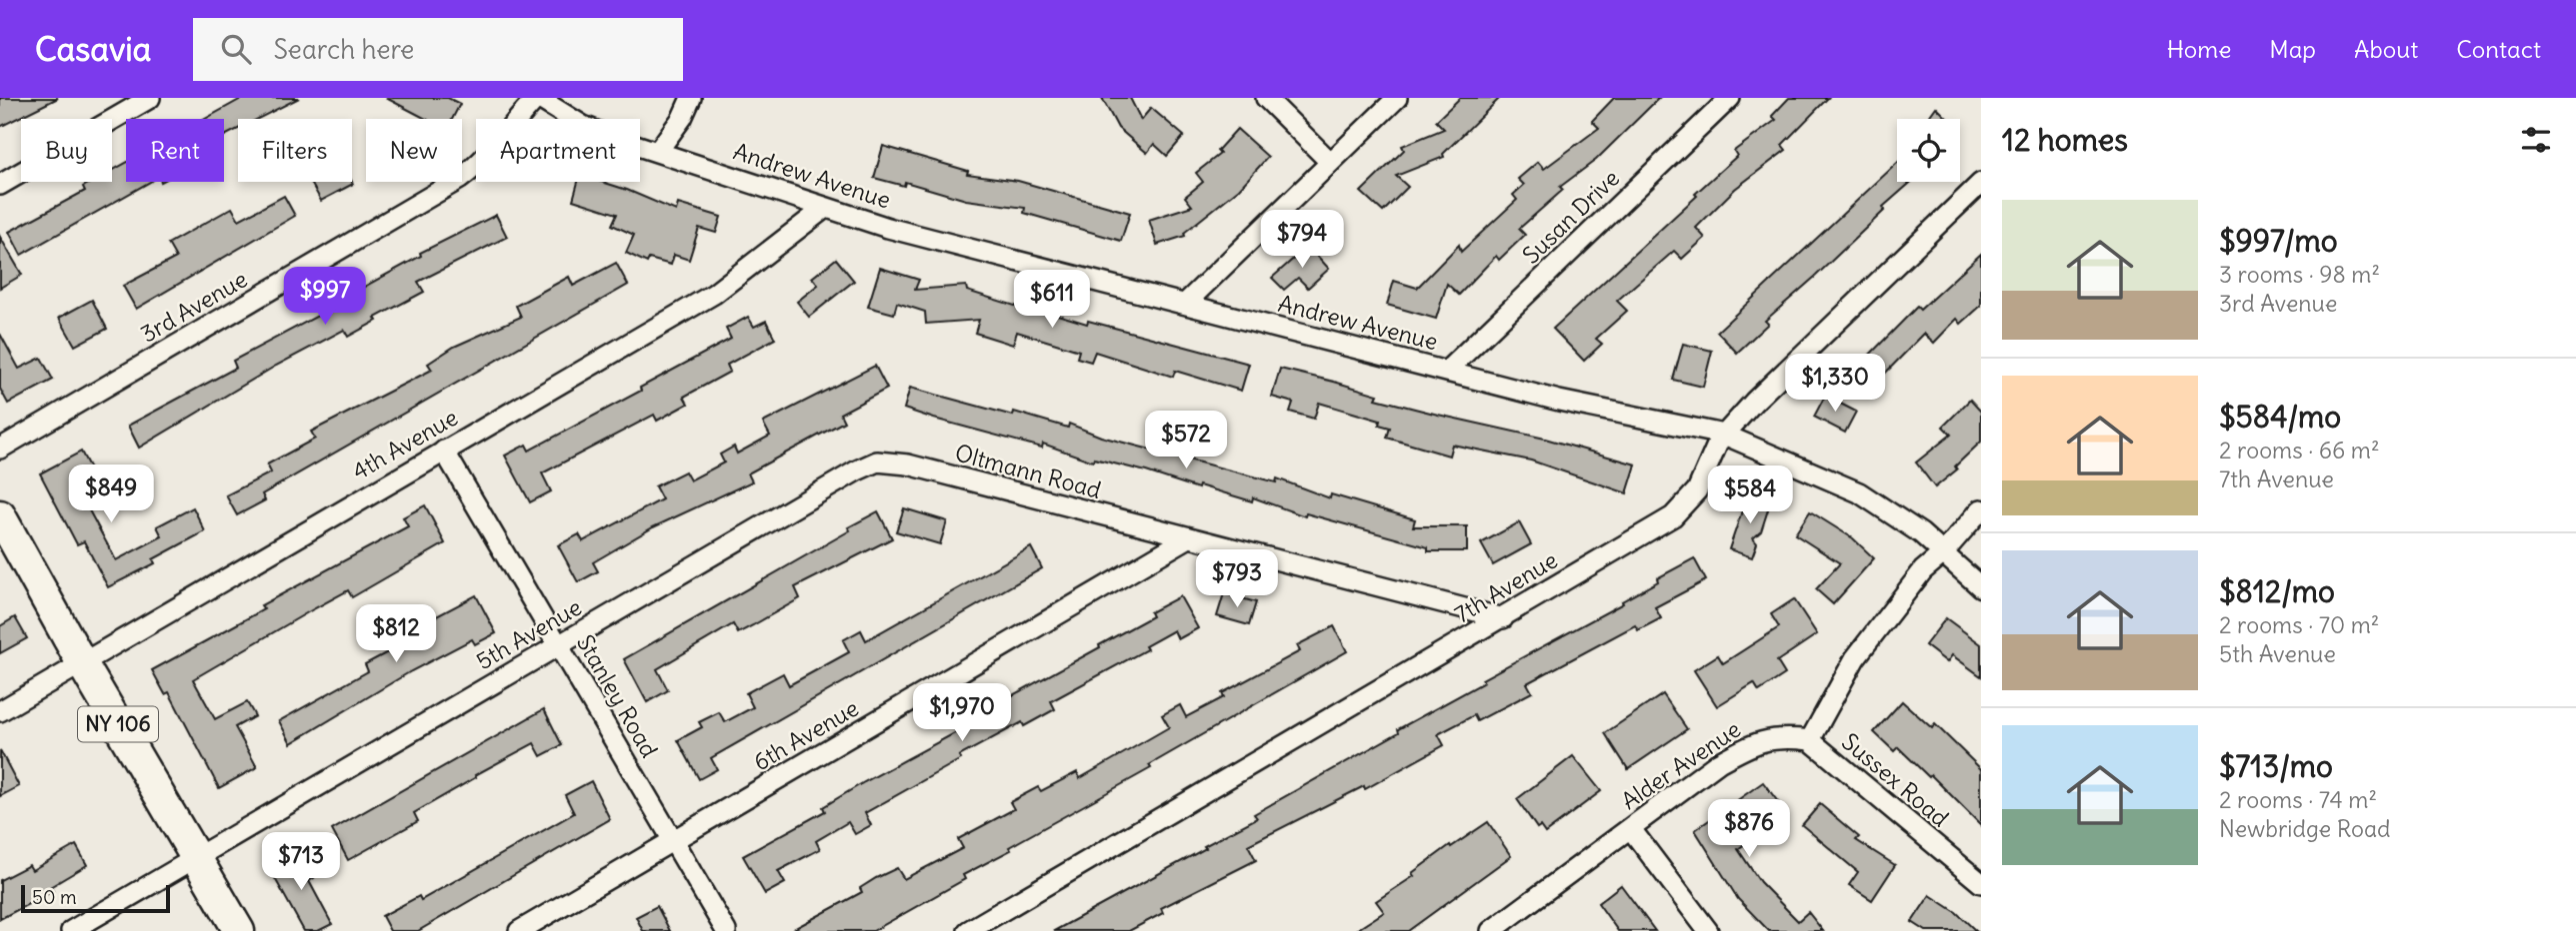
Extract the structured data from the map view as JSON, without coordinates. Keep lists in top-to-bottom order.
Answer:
{
  "streets": {
    "main road": ["NY 106"],
    "street": [
      "Andrew Avenue",
      "Susan Drive",
      "3rd Avenue",
      "4th Avenue",
      "Oltmann Road",
      "7th Avenue",
      "5th Avenue",
      "Stanley Road",
      "6th Avenue",
      "Alder Avenue",
      "Sussex Road"
    ]
  },
  "crossings": [
    ["Andrew Avenue", "Susan Drive"],
    ["Andrew Avenue", "3rd Avenue"],
    ["Andrew Avenue", "4th Avenue"],
    ["Andrew Avenue", "7th Avenue"],
    ["4th Avenue", "Stanley Road"],
    ["4th Avenue", "NY 106"],
    ["Oltmann Road", "7th Avenue"],
    ["Oltmann Road", "5th Avenue"],
    ["Oltmann Road", "6th Avenue"],
    ["5th Avenue", "Stanley Road"],
    ["5th Avenue", "NY 106"],
    ["Stanley Road", "6th Avenue"],
    ["Alder Avenue", "Sussex Road"]
  ],
  "scale_bar": "50 m",
  "page": {
    "header": "Casavia",
    "search": "Search here",
    "nav": [
      "Home",
      "Map",
      "About",
      "Contact"
    ],
    "heading": "12 homes",
    "chip": [
      "Buy",
      "Rent",
      "Filters",
      "New",
      "Apartment"
    ],
    "list": [
      {
        "name": "$997/mo",
        "note": "3 rooms · 98 m² · 3rd Avenue"
      },
      {
        "name": "$584/mo",
        "note": "2 rooms · 66 m² · 7th Avenue"
      },
      {
        "name": "$812/mo",
        "note": "2 rooms · 70 m² · 5th Avenue"
      },
      {
        "name": "$713/mo",
        "note": "2 rooms · 74 m² · Newbridge Road"
      }
    ],
    "price": [
      "$794",
      "$997",
      "$611",
      "$1,330",
      "$572",
      "$849",
      "$584",
      "$793",
      "$812",
      "$1,970",
      "$876",
      "$713"
    ],
    "scale": "50 m"
  }
}
